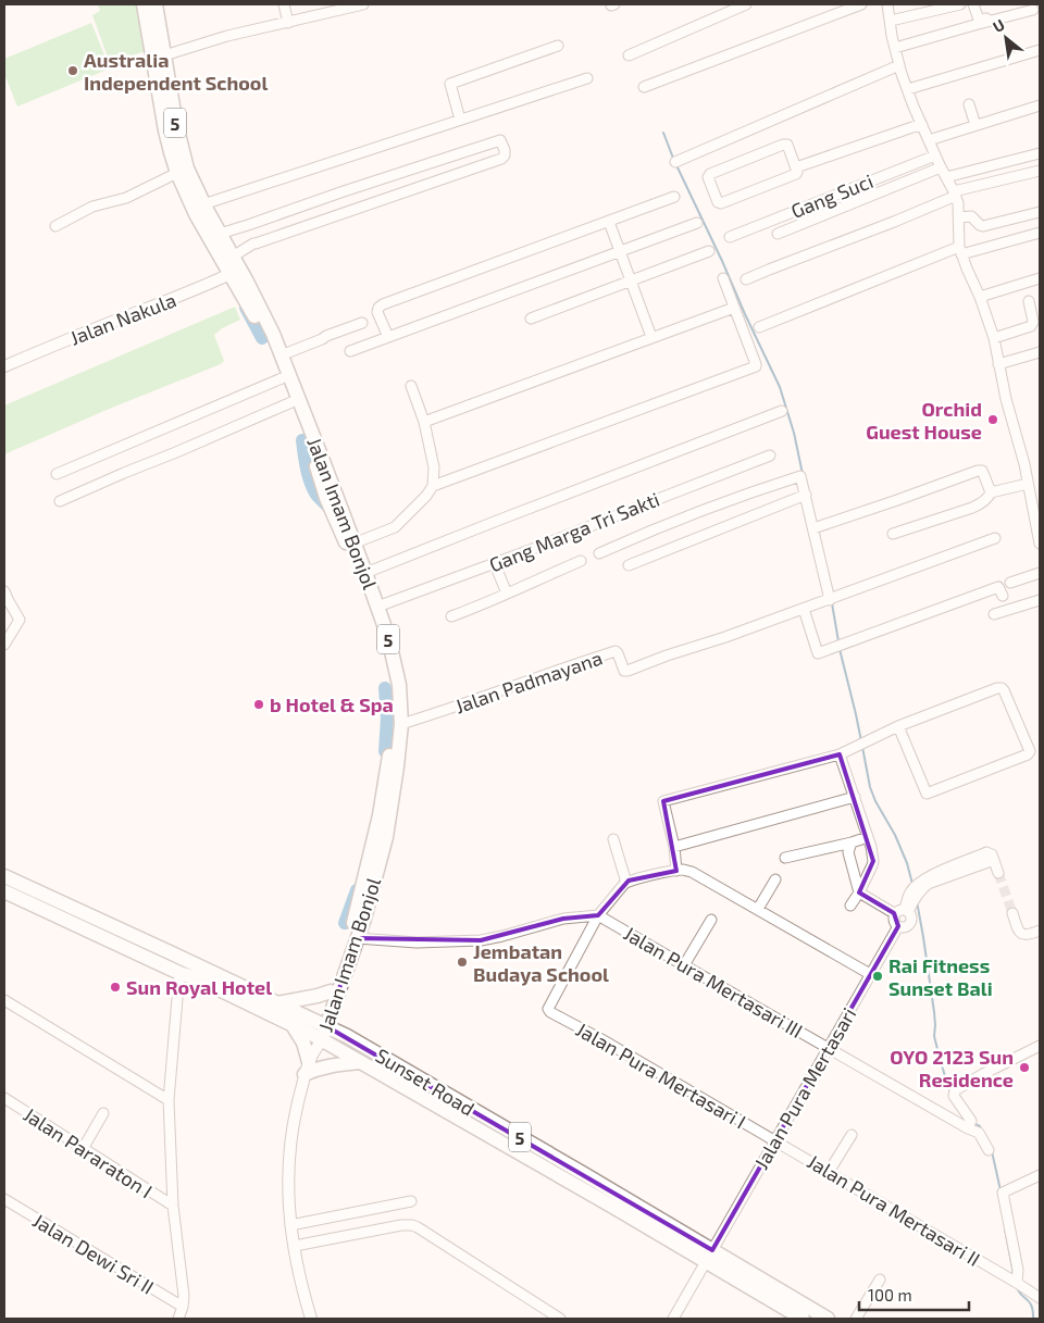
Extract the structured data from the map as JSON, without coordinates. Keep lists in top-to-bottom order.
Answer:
{
  "streets": {
    "highway": ["5", "Jalan Imam Bonjol", "Sunset Road"],
    "main road": ["Jalan Nakula"],
    "street": [
      "Gang Suci",
      "Gang Marga Tri Sakti",
      "Jalan Padmayana",
      "Jalan Pura Mertasari III",
      "Jalan Pura Mertasari I",
      "Jalan Pura Mertasari",
      "Jalan Pararaton I",
      "Jalan Pura Mertasari II",
      "Jalan Dewi Sri II"
    ]
  },
  "crossings": [
    ["Jalan Nakula", "Jalan Imam Bonjol"],
    ["Jalan Imam Bonjol", "Gang Marga Tri Sakti"],
    ["Jalan Imam Bonjol", "Jalan Padmayana"],
    ["Jalan Imam Bonjol", "Sunset Road"],
    ["Jalan Pura Mertasari III", "Jalan Pura Mertasari I"],
    ["Jalan Pura Mertasari III", "Jalan Pura Mertasari"],
    ["Jalan Pura Mertasari I", "Jalan Pura Mertasari"],
    ["Jalan Pura Mertasari I", "Jalan Pura Mertasari II"],
    ["Sunset Road", "Jalan Pura Mertasari"],
    ["Jalan Pura Mertasari", "Jalan Pura Mertasari II"]
  ],
  "places": [
    "Australia Independent School",
    "Orchid Guest House",
    "b Hotel & Spa",
    "Jembatan Budaya School",
    "Rai Fitness Sunset Bali",
    "Sun Royal Hotel",
    "OYO 2123 Sun Residence"
  ],
  "scale_bar": "100 m",
  "north": "top left"
}
